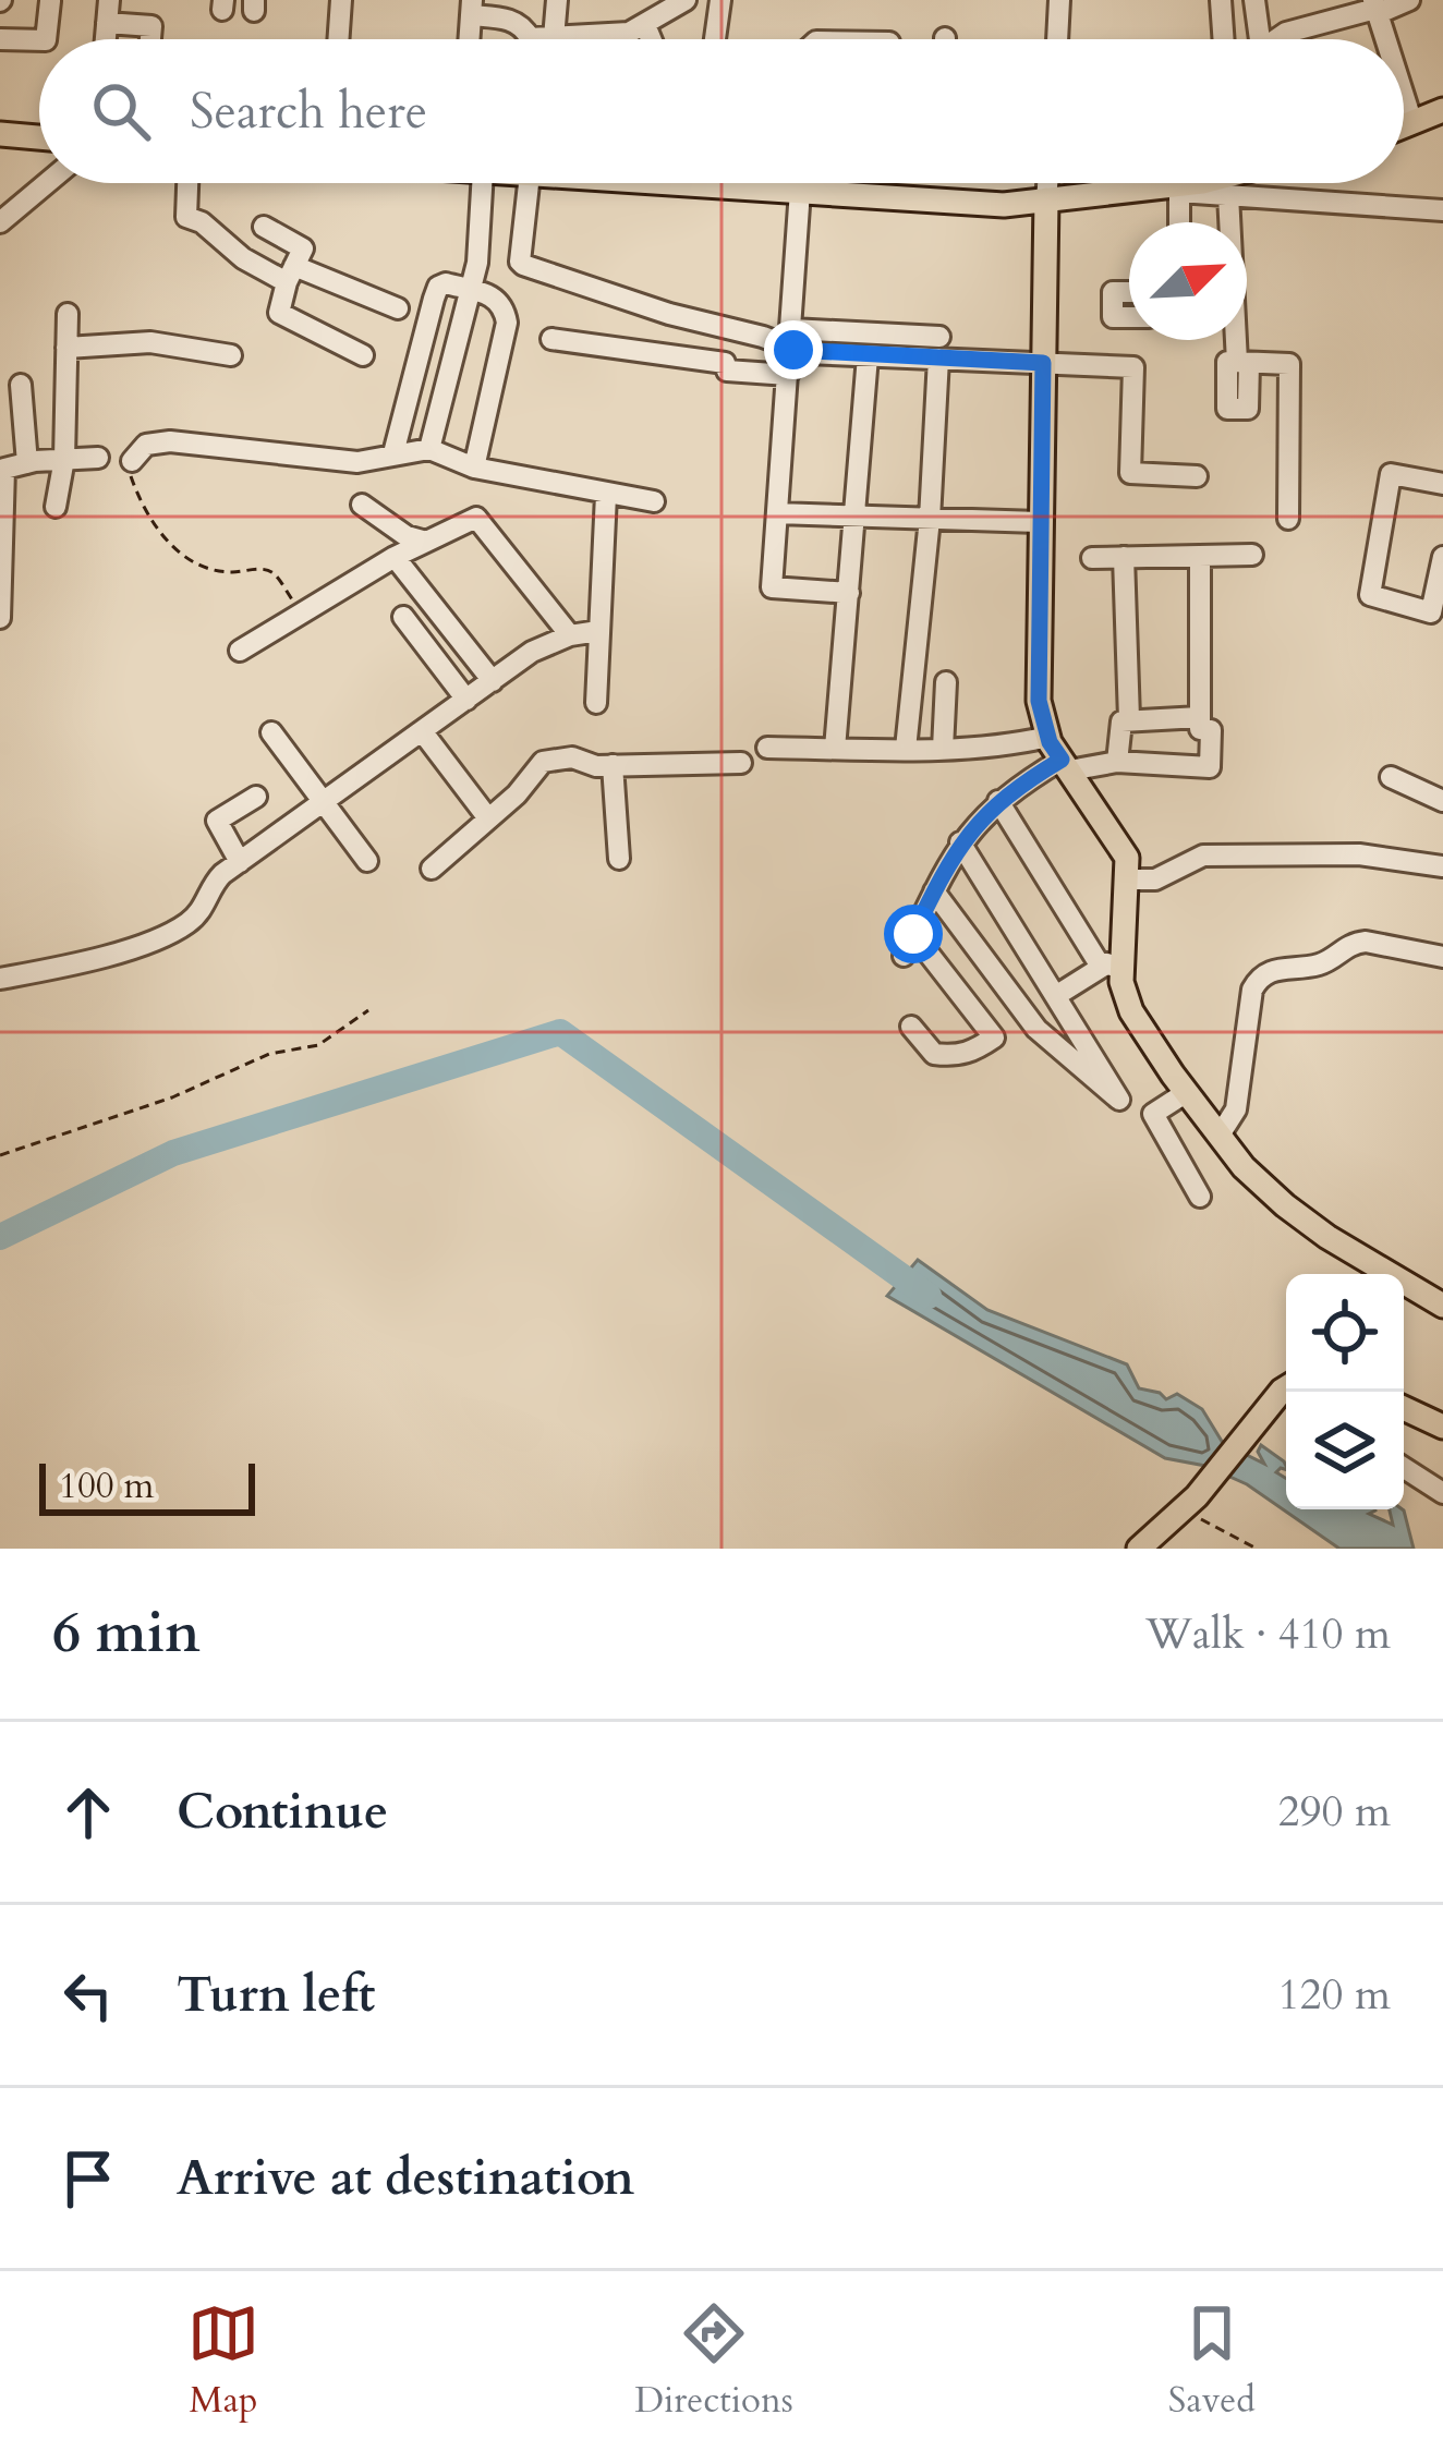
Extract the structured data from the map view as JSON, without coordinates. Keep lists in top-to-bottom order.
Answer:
{
  "scale_bar": "100 m",
  "north": "top right",
  "page": {
    "search": "Search here",
    "scale": "100 m",
    "heading": ["6 min", "Walk · 410 m"],
    "list": [
      ["Continue", "290 m"],
      ["Turn left", "120 m"],
      "Arrive at destination"
    ],
    "nav": ["Map", "Directions", "Saved"]
  }
}
